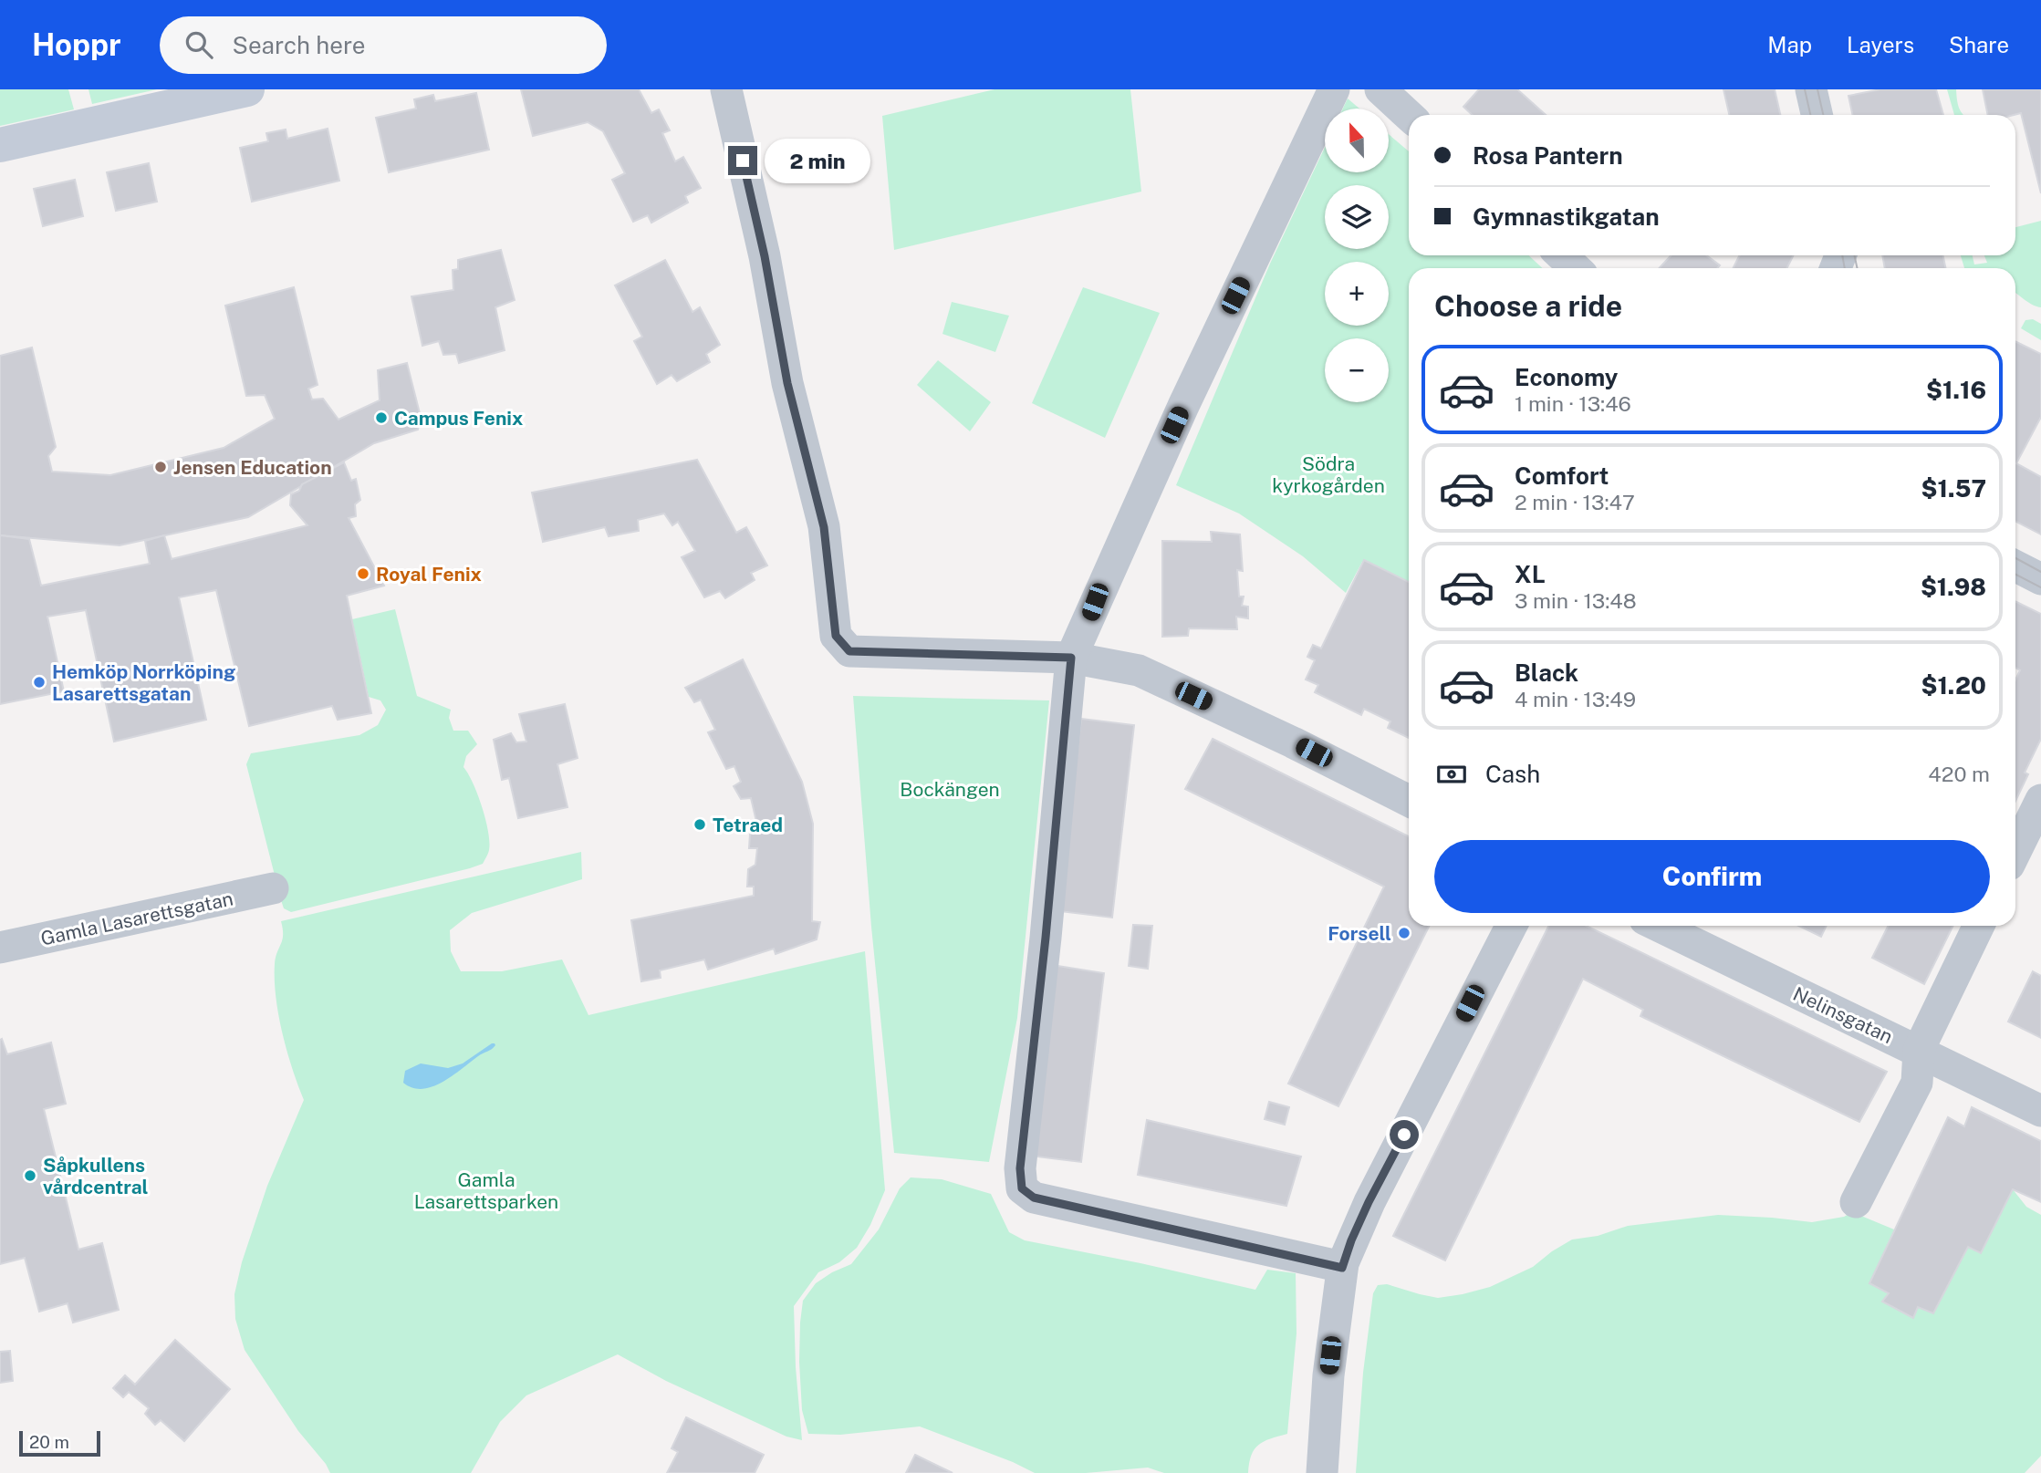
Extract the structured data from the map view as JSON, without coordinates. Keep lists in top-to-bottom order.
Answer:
{
  "streets": {
    "street": ["Gamla Lasarettsgatan", "Nelinsgatan"]
  },
  "parks": ["Södra kyrkogården", "Bockängen", "Gamla Lasarettsparken"],
  "places": [
    "Campus Fenix",
    "Jensen Education",
    "Royal Fenix",
    "Hemköp Norrköping Lasarettsgatan",
    "Tetraed",
    "Forsell",
    "Såpkullens vårdcentral"
  ],
  "scale_bar": "20 m",
  "north": "top",
  "page": {
    "header": "Hoppr",
    "search": "Search here",
    "nav": ["Map", "Layers", "Share"],
    "map_buttons": ["+", "−"],
    "banner": ["Rosa Pantern", "Gymnastikgatan"],
    "bubble": "2 min",
    "heading": "Choose a ride",
    "list": [
      {
        "name": "Economy",
        "note": "1 min · 13:46",
        "value": "$1.16"
      },
      {
        "name": "Comfort",
        "note": "2 min · 13:47",
        "value": "$1.57"
      },
      {
        "name": "XL",
        "note": "3 min · 13:48",
        "value": "$1.98"
      },
      {
        "name": "Black",
        "note": "4 min · 13:49",
        "value": "$1.20"
      }
    ],
    "pay": ["Cash", "420 m"],
    "buttons": "Confirm",
    "scale": "20 m"
  }
}
